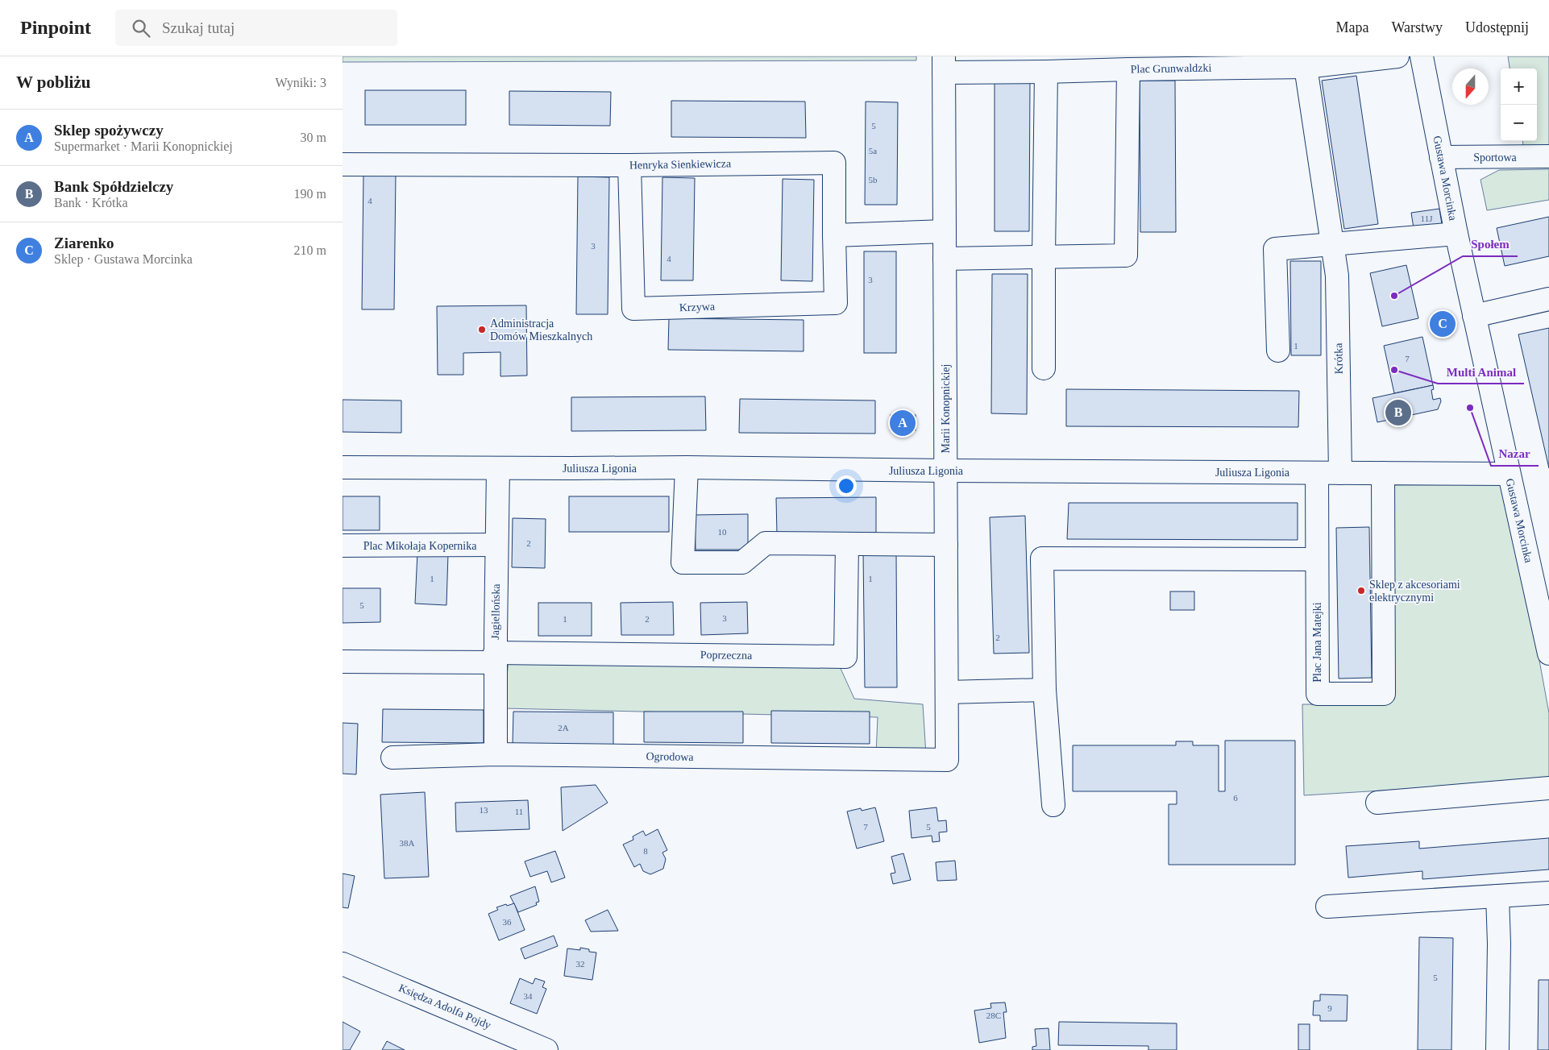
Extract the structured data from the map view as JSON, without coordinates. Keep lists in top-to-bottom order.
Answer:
{
  "streets": {
    "street": [
      "Plac Grunwaldzki",
      "Sportowa",
      "Henryka Sienkiewicza",
      "Gustawa Morcinka",
      "Krzywa",
      "Krótka",
      "Marii Konopnickiej",
      "Juliusza Ligonia",
      "Plac Mikołaja Kopernika",
      "Jagiellońska",
      "Plac Jana Matejki",
      "Poprzeczna",
      "Ogrodowa",
      "Księdza Adolfa Pojdy"
    ]
  },
  "crossings": [
    ["Plac Grunwaldzki", "Krótka"],
    ["Plac Grunwaldzki", "Marii Konopnickiej"],
    ["Sportowa", "Gustawa Morcinka"],
    ["Henryka Sienkiewicza", "Krzywa"],
    ["Gustawa Morcinka", "Juliusza Ligonia"],
    ["Krótka", "Juliusza Ligonia"],
    ["Marii Konopnickiej", "Juliusza Ligonia"],
    ["Marii Konopnickiej", "Ogrodowa"],
    ["Juliusza Ligonia", "Jagiellońska"],
    ["Juliusza Ligonia", "Plac Jana Matejki"],
    ["Plac Mikołaja Kopernika", "Jagiellońska"],
    ["Jagiellońska", "Poprzeczna"],
    ["Jagiellońska", "Ogrodowa"]
  ],
  "places": [
    "Społem",
    "Administracja Domów Mieszkalnych",
    "Multi Animal",
    "Nazar",
    "Sklep z akcesoriami elektrycznymi"
  ],
  "house_numbers": [
    "5",
    "5a",
    "5b",
    "4",
    "11J",
    "3",
    "4",
    "3",
    "1",
    "7",
    "10",
    "2",
    "1",
    "1",
    "5",
    "3",
    "1",
    "2",
    "2",
    "2A",
    "6",
    "13",
    "11",
    "7",
    "5",
    "38A",
    "8",
    "36",
    "32",
    "5",
    "34",
    "9",
    "28C"
  ],
  "north": "bottom",
  "page": {
    "header": "Pinpoint",
    "search": "Szukaj tutaj",
    "nav": ["Mapa", "Warstwy", "Udostępnij"],
    "heading": ["W pobliżu", "Wyniki: 3"],
    "map_buttons": ["+", "−"],
    "list": [
      {
        "mark": "A",
        "name": "Sklep spożywczy",
        "note": "Supermarket · Marii Konopnickiej",
        "value": "30 m"
      },
      {
        "mark": "B",
        "name": "Bank Spółdzielczy",
        "note": "Bank · Krótka",
        "value": "190 m"
      },
      {
        "mark": "C",
        "name": "Ziarenko",
        "note": "Sklep · Gustawa Morcinka",
        "value": "210 m"
      }
    ],
    "pins": ["C", "B", "A"]
  }
}
